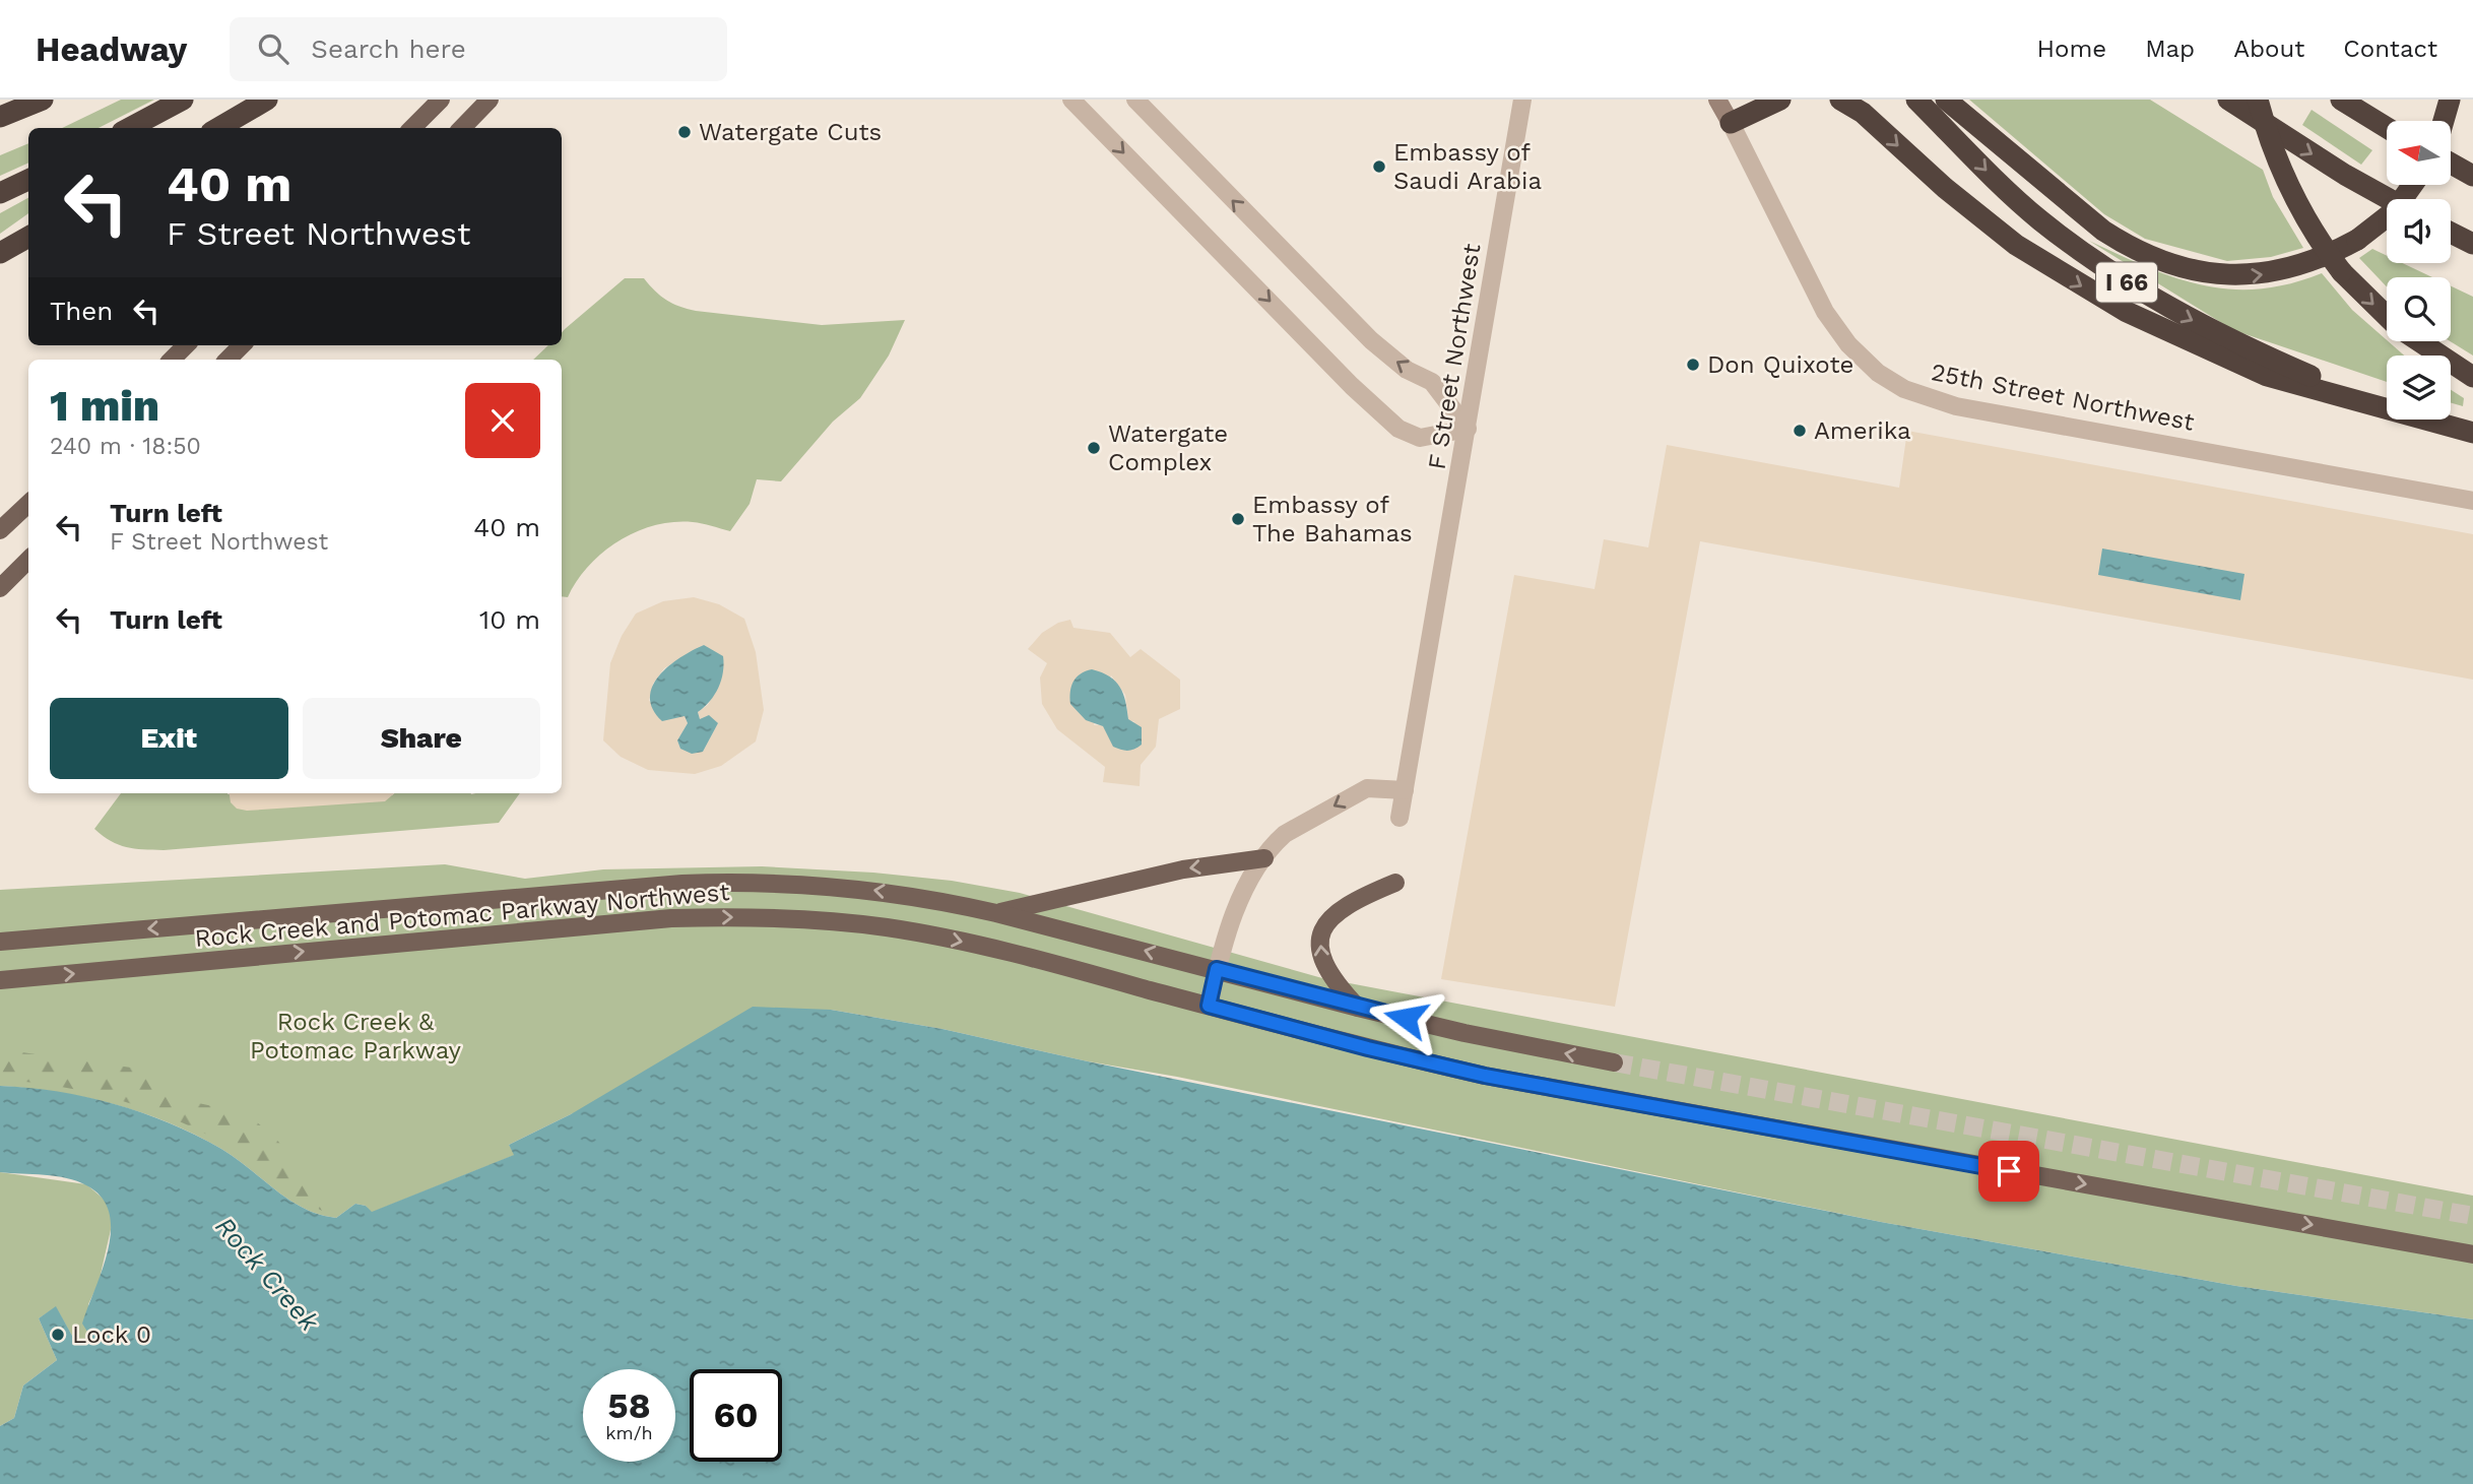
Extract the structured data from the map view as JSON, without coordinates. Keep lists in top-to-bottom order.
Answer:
{
  "streets": {
    "highway": ["I 66"],
    "main road": ["Rock Creek and Potomac Parkway Northwest"],
    "street": ["F Street Northwest", "25th Street Northwest"]
  },
  "water": ["Rock Creek"],
  "parks": ["Rock Creek & Potomac Parkway"],
  "places": [
    "Watergate Cuts",
    "Embassy of Saudi Arabia",
    "Don Quixote",
    "Amerika",
    "Watergate Complex",
    "Embassy of The Bahamas",
    "Lock 0"
  ],
  "north": "left",
  "page": {
    "header": "Headway",
    "search": "Search here",
    "nav": [
      "Home",
      "Map",
      "About",
      "Contact"
    ],
    "turn": ["40 m", "F Street Northwest"],
    "then": "Then",
    "heading": ["1 min", "240 m · 18:50"],
    "list": [
      {
        "name": "Turn left",
        "note": "F Street Northwest",
        "value": "40 m"
      },
      {
        "name": "Turn left",
        "value": "10 m"
      }
    ],
    "buttons": ["Exit", "Share"],
    "speed": "58 km/h",
    "limit": "60"
  }
}
